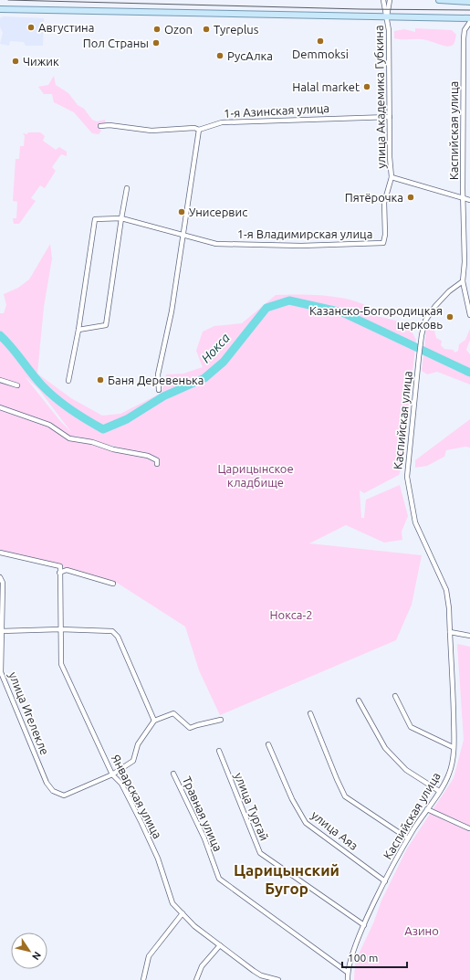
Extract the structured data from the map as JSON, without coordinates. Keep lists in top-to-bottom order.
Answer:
{
  "streets": {
    "street": [
      "улица Академика Губкина",
      "1-я Азинская улица",
      "Каспийская улица",
      "1-я Владимирская улица",
      "улица Игелекле",
      "Январская улица",
      "улица Тургай",
      "Травная улица",
      "улица Аяз"
    ]
  },
  "crossings": [
    ["улица Академика Губкина", "1-я Азинская улица"],
    ["улица Академика Губкина", "1-я Владимирская улица"],
    ["Каспийская улица", "улица Тургай"],
    ["Каспийская улица", "Травная улица"],
    ["Каспийская улица", "улица Аяз"],
    ["улица Игелекле", "Январская улица"]
  ],
  "districts": ["Царицынский Бугор"],
  "water": ["Нокса"],
  "parks": ["Царицынское кладбище", "Нокса-2", "Азино"],
  "places": [
    "Августина",
    "Ozon",
    "Tyreplus",
    "Demmoksi",
    "Пол Страны",
    "РусАлка",
    "Чижик",
    "Halal market",
    "Пятёрочка",
    "Унисервис",
    "Казанско-Богородицкая церковь",
    "Баня Деревенька"
  ],
  "scale_bar": "100 m",
  "north": "bottom right"
}
